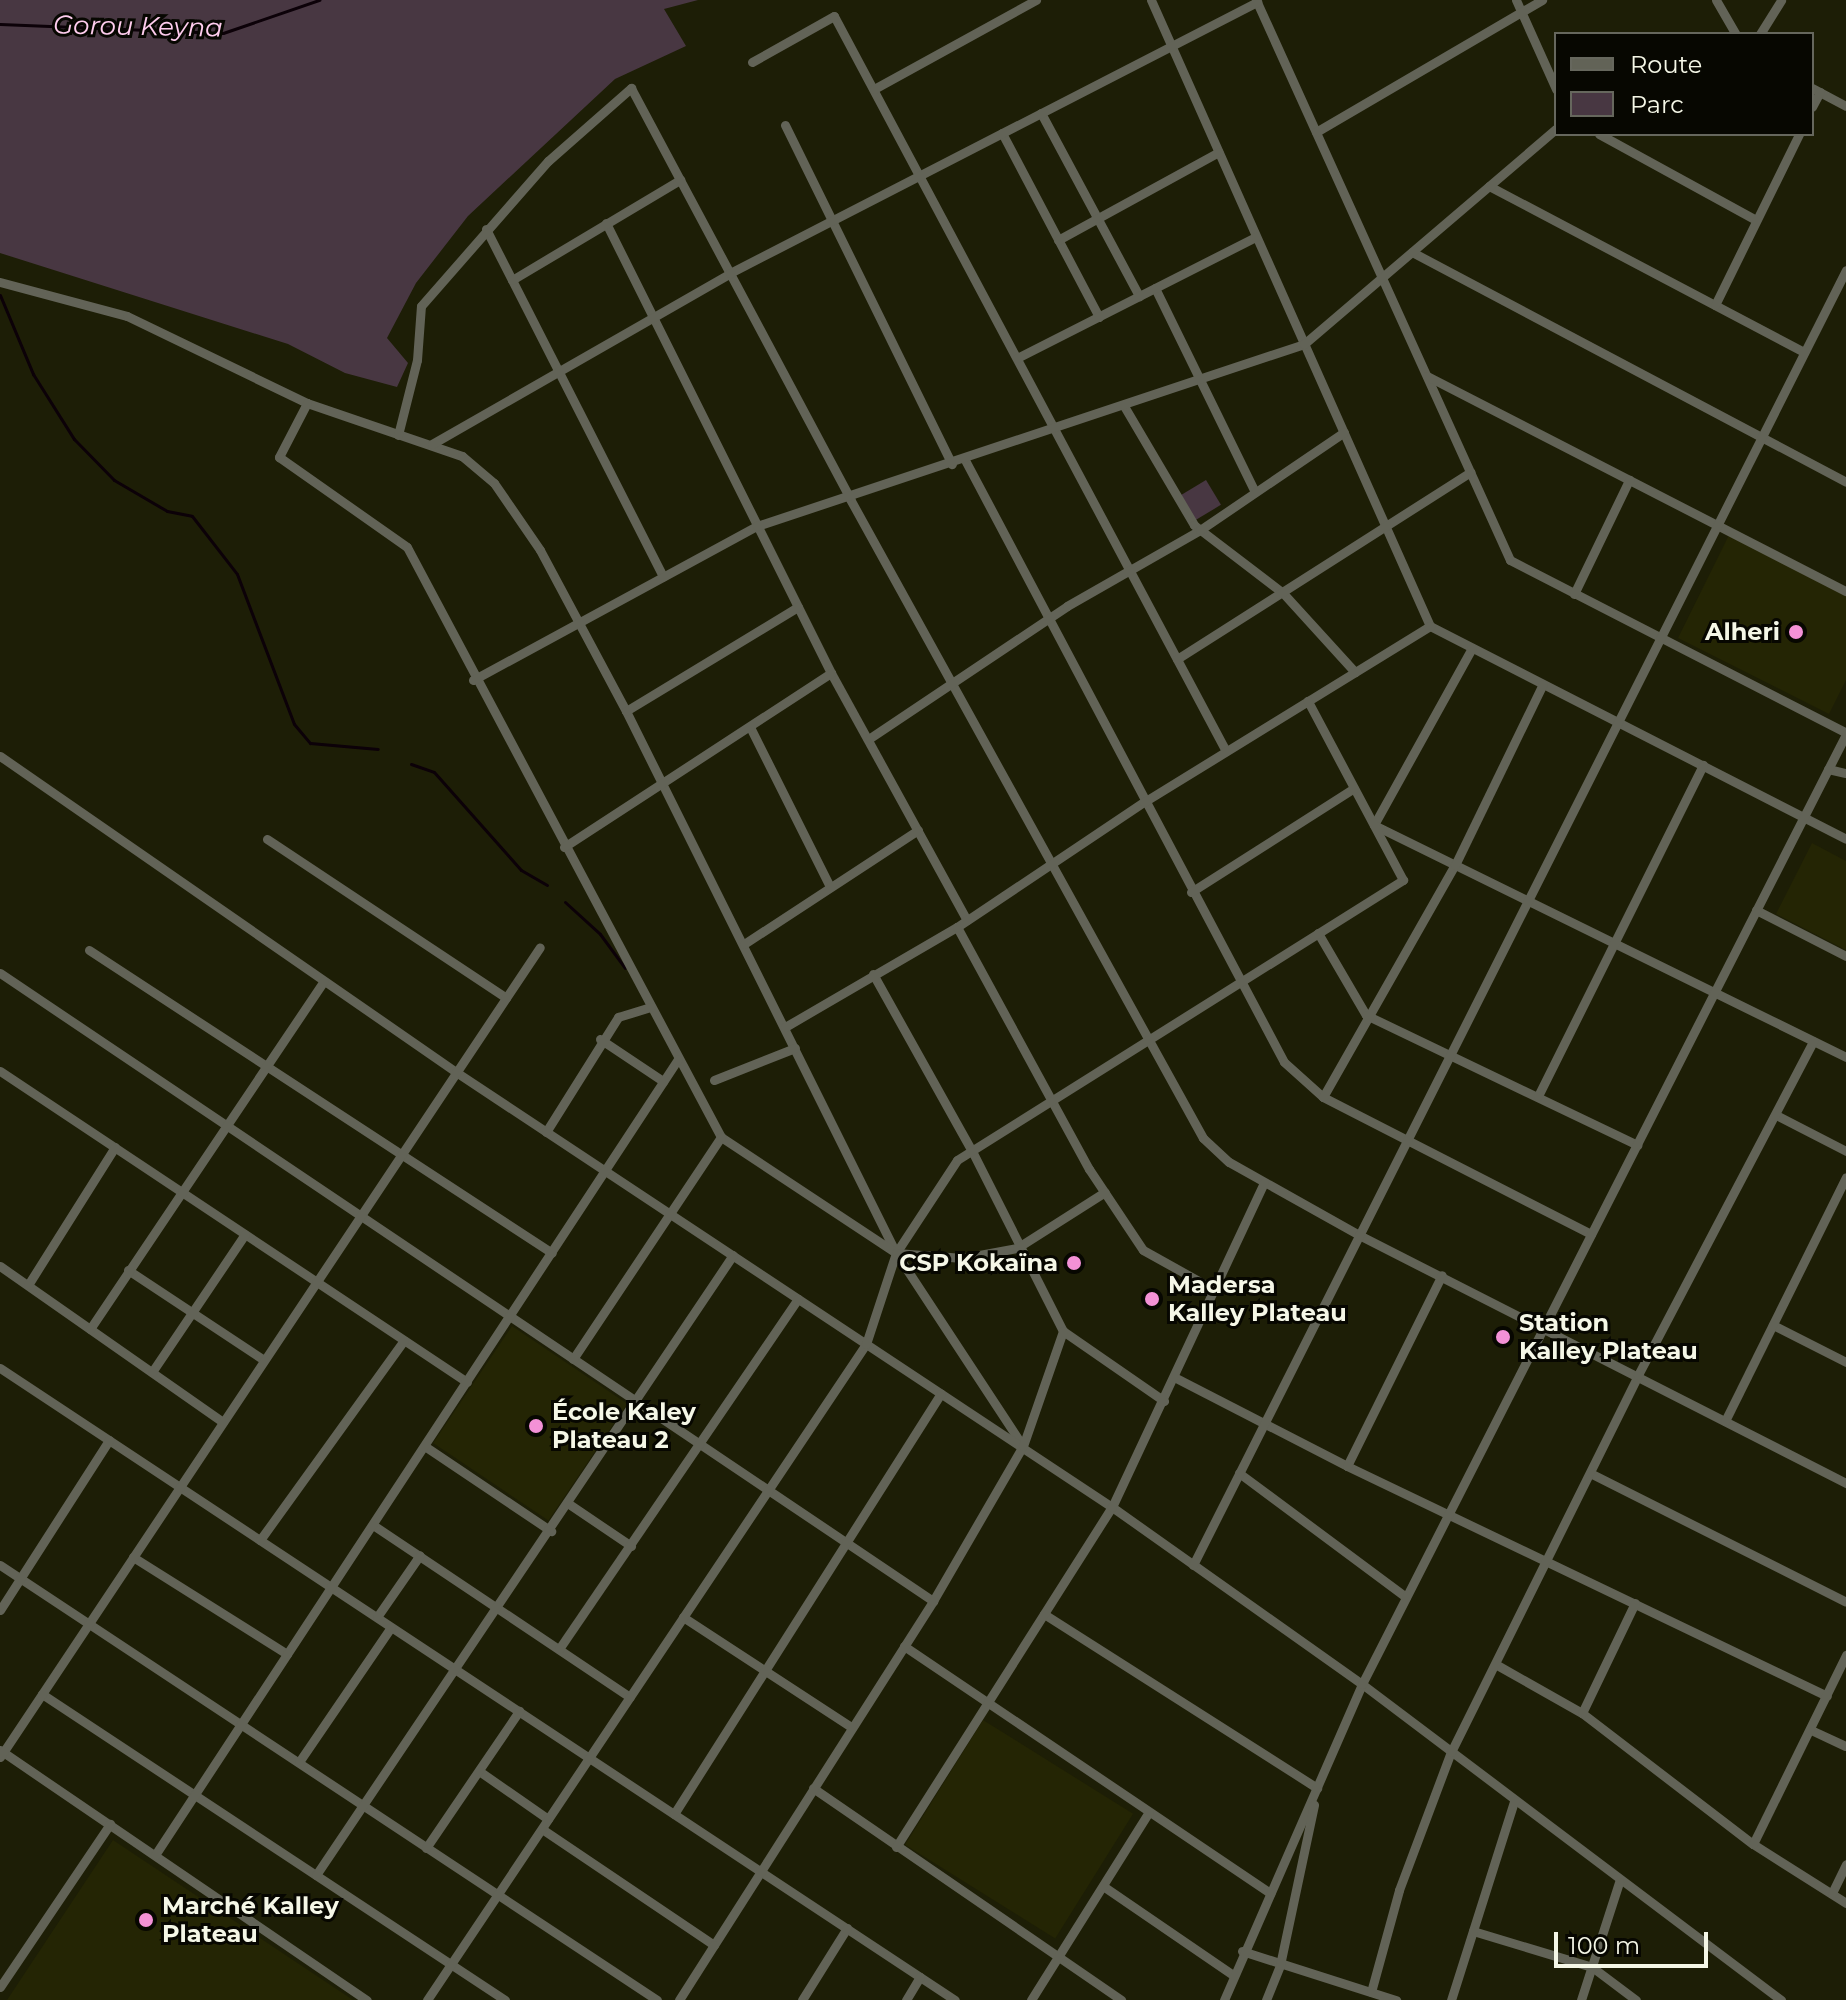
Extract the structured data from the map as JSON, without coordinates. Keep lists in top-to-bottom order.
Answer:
{
  "water": ["Gorou Keyna"],
  "places": [
    "Alheri",
    "CSP Kokaïna",
    "Madersa Kalley Plateau",
    "Station Kalley Plateau",
    "École Kaley Plateau 2",
    "Marché Kalley Plateau"
  ],
  "legend": ["Route", "Parc"],
  "scale_bar": "100 m"
}
